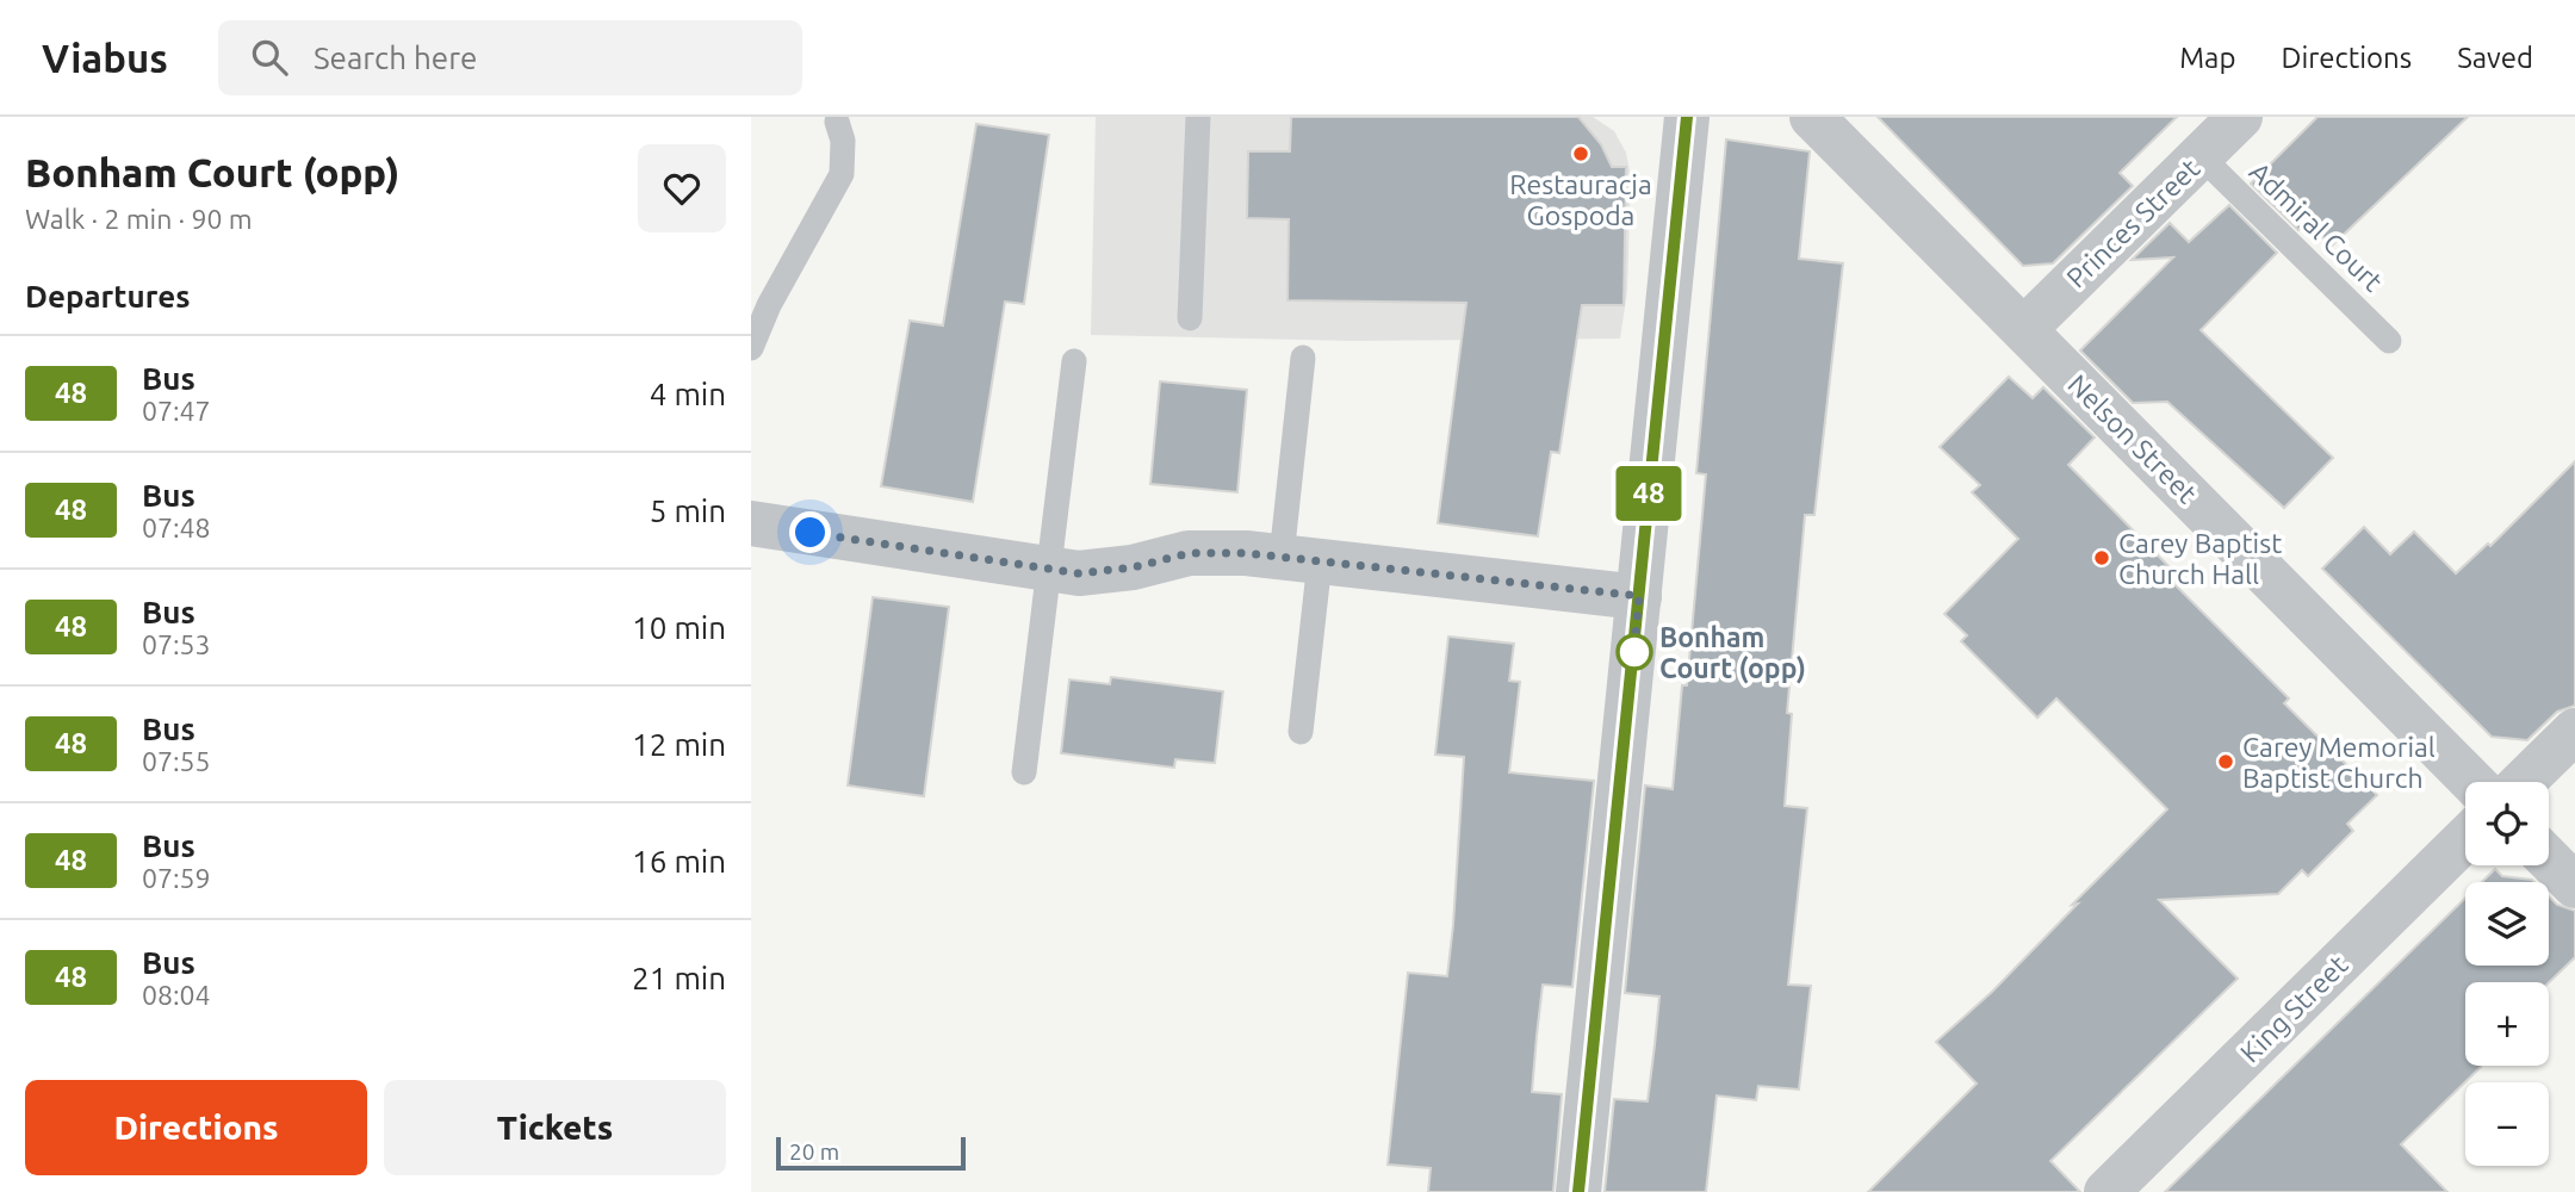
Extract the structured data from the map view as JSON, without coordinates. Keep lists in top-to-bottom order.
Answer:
{
  "streets": {
    "street": ["Princes Street", "Nelson Street", "King Street"],
    "lane": ["Admiral Court"]
  },
  "crossings": [
    ["Princes Street", "Admiral Court"],
    ["Princes Street", "Nelson Street"]
  ],
  "places": [
    "Restauracja Gospoda",
    "Carey Baptist Church Hall",
    "Bonham Court (opp)",
    "Carey Memorial Baptist Church"
  ],
  "lines": ["bus line 48"],
  "scale_bar": "20 m",
  "page": {
    "header": "Viabus",
    "search": "Search here",
    "nav": ["Map", "Directions", "Saved"],
    "heading": [
      ["Bonham Court (opp)", "Walk · 2 min · 90 m"],
      "Departures"
    ],
    "on_map": "48",
    "list": [
      {
        "mark": "48",
        "name": "Bus",
        "note": "07:47",
        "value": "4 min"
      },
      {
        "mark": "48",
        "name": "Bus",
        "note": "07:48",
        "value": "5 min"
      },
      {
        "mark": "48",
        "name": "Bus",
        "note": "07:53",
        "value": "10 min"
      },
      {
        "mark": "48",
        "name": "Bus",
        "note": "07:55",
        "value": "12 min"
      },
      {
        "mark": "48",
        "name": "Bus",
        "note": "07:59",
        "value": "16 min"
      },
      {
        "mark": "48",
        "name": "Bus",
        "note": "08:04",
        "value": "21 min"
      }
    ],
    "map_buttons": ["+", "−"],
    "buttons": ["Directions", "Tickets"],
    "scale": "20 m"
  }
}
